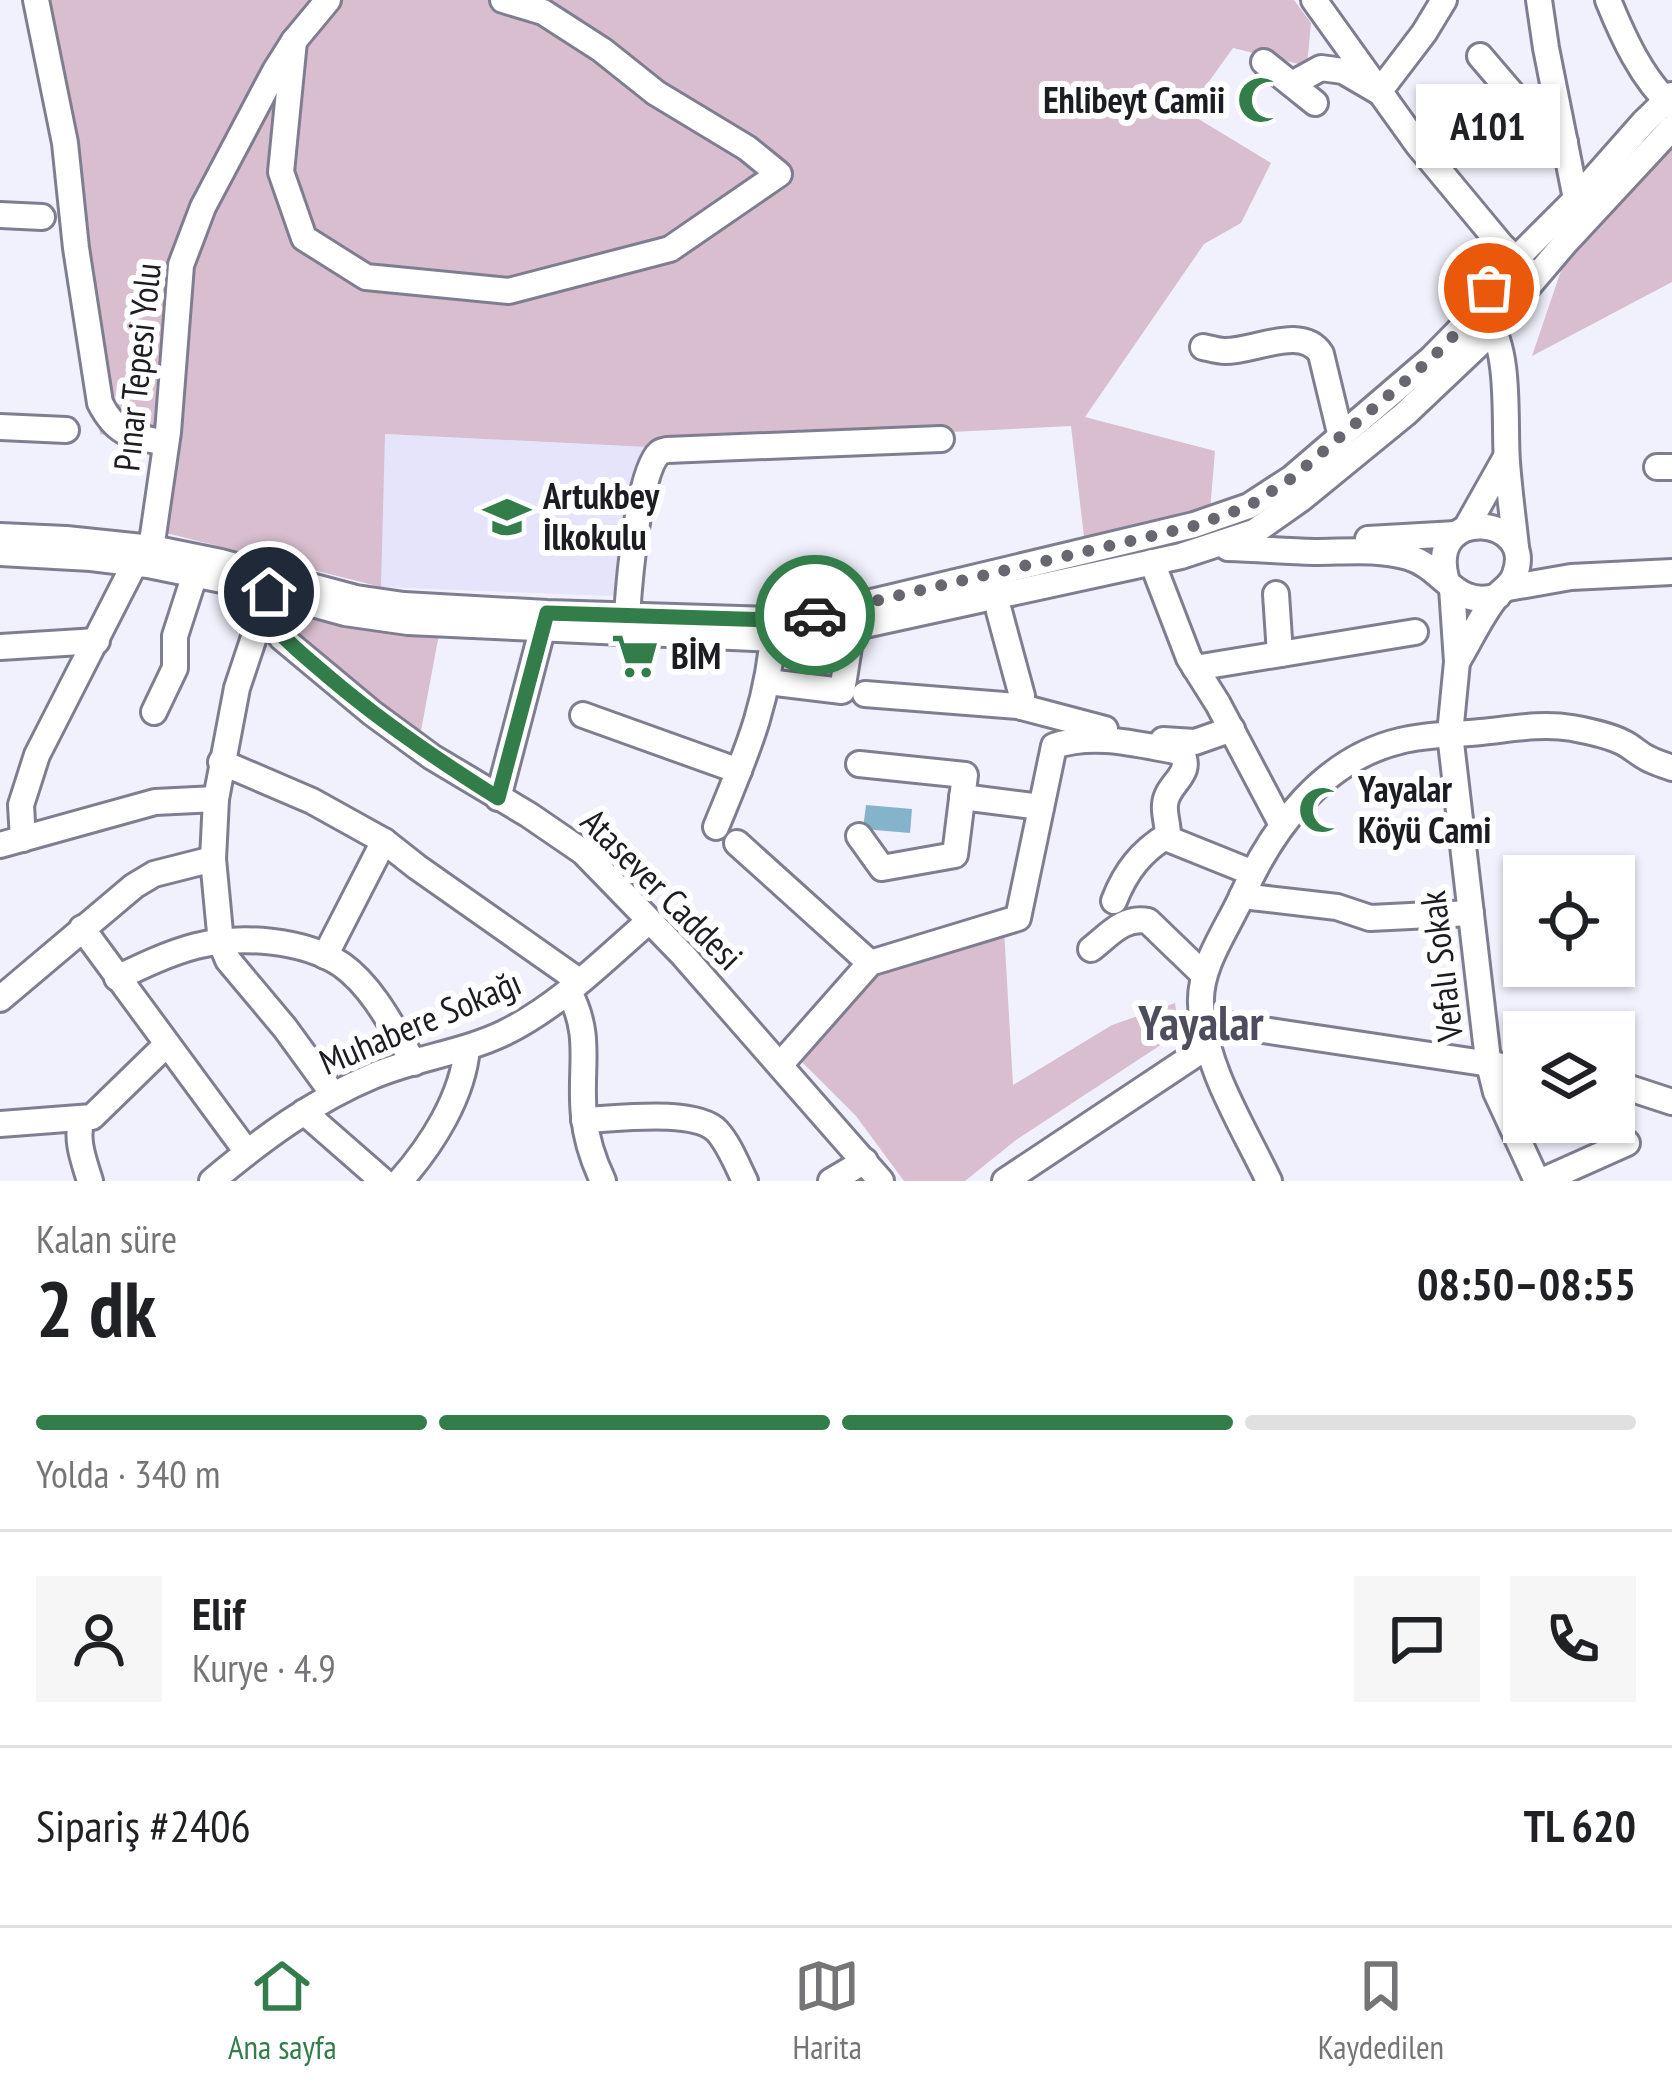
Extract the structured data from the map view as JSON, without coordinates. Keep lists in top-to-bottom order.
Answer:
{
  "streets": {
    "street": [
      "Pınar Tepesi Yolu",
      "Atasever Caddesi",
      "Vefalı Sokak",
      "Muhabere Sokağı"
    ]
  },
  "crossings": [
    ["Atasever Caddesi", "Muhabere Sokağı"]
  ],
  "districts": ["Yayalar"],
  "places": {
    "mosque": ["Ehlibeyt Camii", "Yayalar Köyü Cami"],
    "other": ["A101"],
    "school or university": ["Artukbey İlkokulu"],
    "supermarket": ["BİM"]
  },
  "page": {
    "bubble": "A101",
    "heading": ["2 dk", "Kalan süre", "08:50–08:55"],
    "panel": [
      "Elif",
      "Kurye · 4.9",
      "Sipariş #2406",
      "TL 620"
    ],
    "bar": "Yolda · 340 m",
    "tabs": ["Ana sayfa", "Harita", "Kaydedilen"]
  }
}
